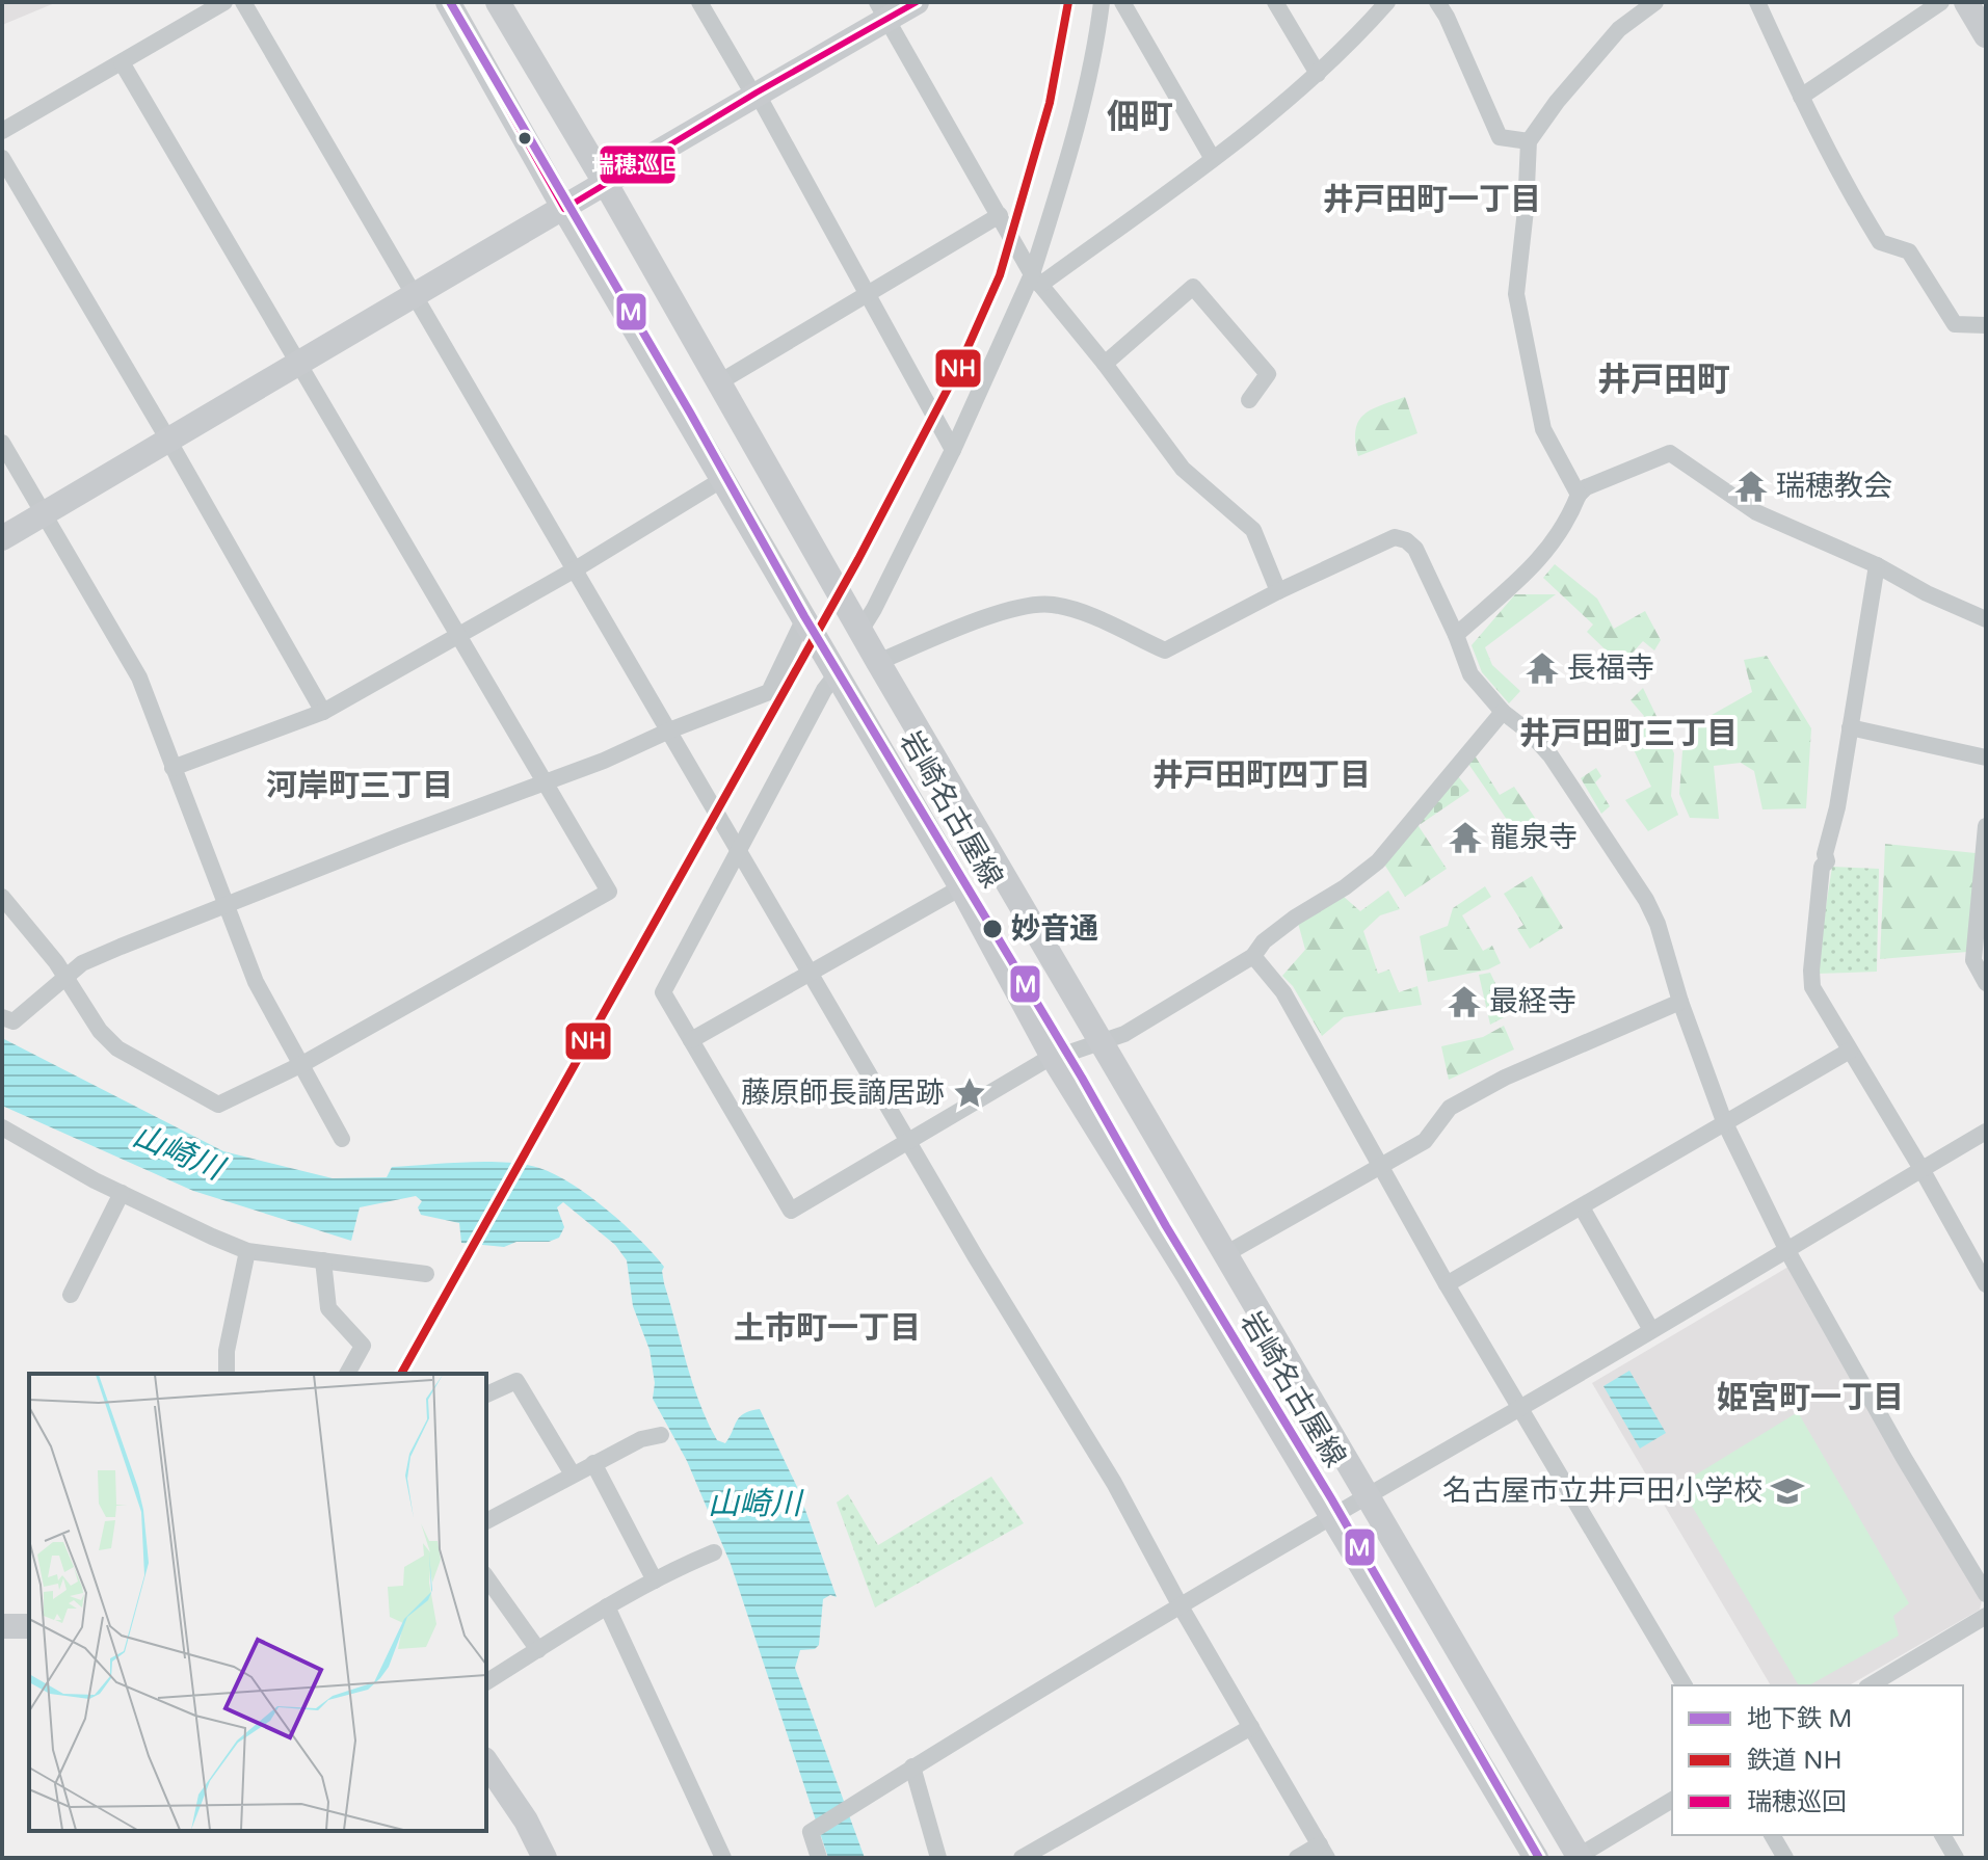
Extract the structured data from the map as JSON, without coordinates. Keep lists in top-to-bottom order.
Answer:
{
  "streets": {
    "main road": ["岩崎名古屋線"]
  },
  "districts": [
    "佃町",
    "井戸田町一丁目",
    "井戸田町",
    "井戸田町三丁目",
    "井戸田町四丁目",
    "河岸町三丁目",
    "土市町一丁目",
    "姫宮町一丁目"
  ],
  "water": ["山崎川"],
  "places": {
    "temple": [
      "瑞穂教会",
      "長福寺",
      "龍泉寺",
      "最経寺"
    ],
    "other": ["妙音通"],
    "place": ["藤原師長謫居跡"],
    "school or university": ["名古屋市立井戸田小学校"]
  },
  "lines": ["metro line M", "rail line NH", "transit line 瑞穂巡回"],
  "legend": ["地下鉄 M", "鉄道 NH", "瑞穂巡回"]
}
